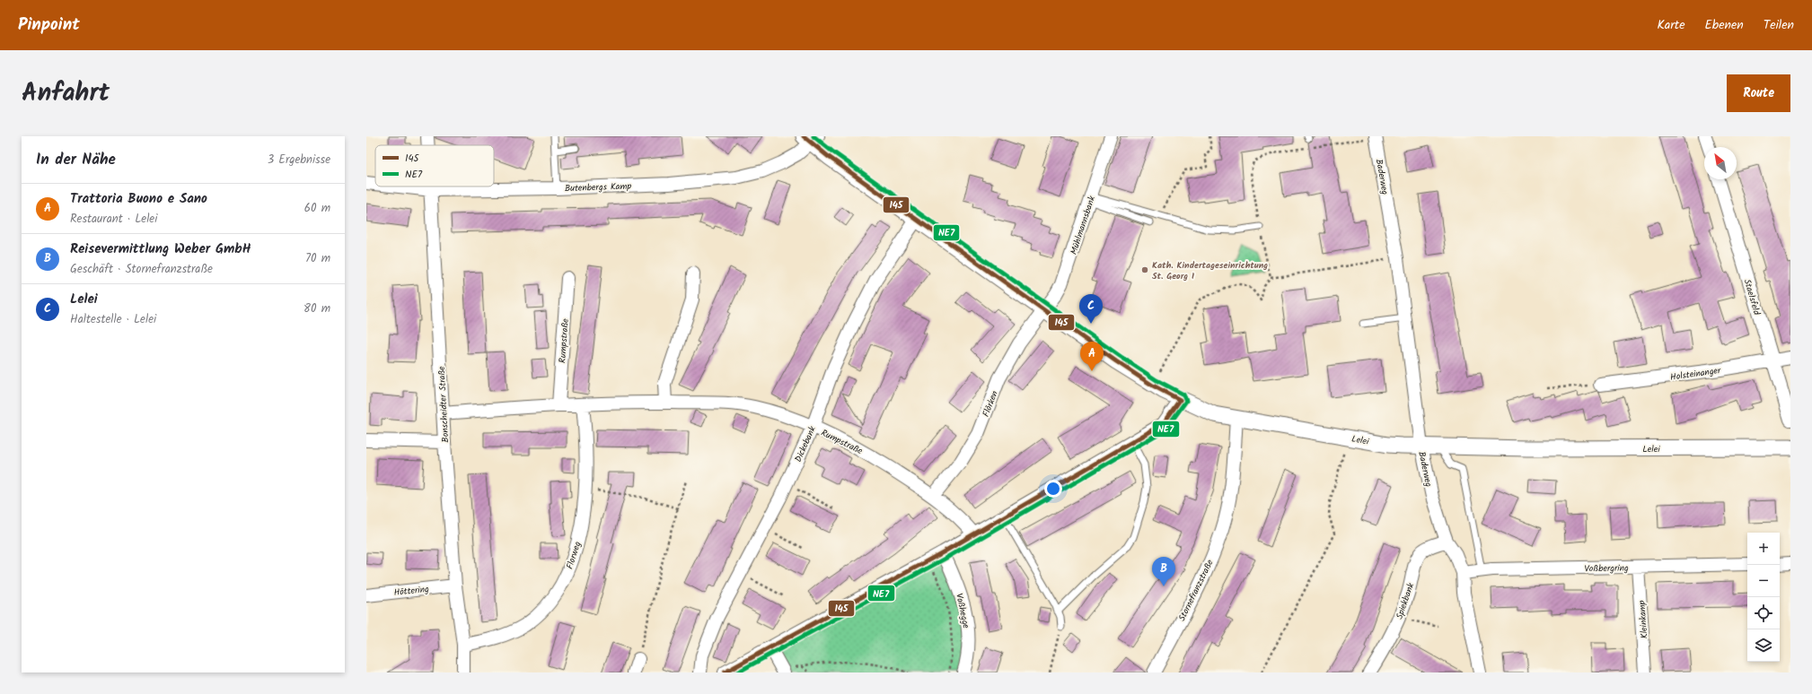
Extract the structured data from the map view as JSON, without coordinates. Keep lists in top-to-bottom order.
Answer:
{
  "streets": {
    "street": [
      "Baderweg",
      "Butenbergs Kamp",
      "Mühlmannsbank",
      "Staelsfeld",
      "Rumpstraße",
      "Holsteinanger",
      "Flörken",
      "Bonscheidter Straße",
      "Lelei",
      "Dickebank",
      "Florweg",
      "Voßbergring",
      "Höttering",
      "Stornefranzstraße",
      "Spiekbank",
      "Voßhegge",
      "Kleinkamp"
    ]
  },
  "crossings": [
    ["Baderweg", "Lelei"],
    ["Baderweg", "Voßbergring"],
    ["Baderweg", "Spiekbank"],
    ["Butenbergs Kamp", "Bonscheidter Straße"],
    ["Butenbergs Kamp", "Lelei"],
    ["Mühlmannsbank", "Flörken"],
    ["Mühlmannsbank", "Lelei"],
    ["Staelsfeld", "Holsteinanger"],
    ["Rumpstraße", "Flörken"],
    ["Rumpstraße", "Bonscheidter Straße"],
    ["Rumpstraße", "Dickebank"],
    ["Rumpstraße", "Florweg"],
    ["Flörken", "Lelei"],
    ["Bonscheidter Straße", "Florweg"],
    ["Bonscheidter Straße", "Höttering"],
    ["Lelei", "Dickebank"],
    ["Lelei", "Stornefranzstraße"],
    ["Voßbergring", "Kleinkamp"]
  ],
  "places": ["Kath. Kindertageseinrichtung St. Georg I"],
  "lines": ["transit line 145", "transit line NE7"],
  "legend": ["145", "NE7"],
  "north": "top left",
  "page": {
    "header": "Pinpoint",
    "nav": ["Karte", "Ebenen", "Teilen"],
    "title": "Anfahrt",
    "buttons": "Route",
    "heading": ["In der Nähe", "3 Ergebnisse"],
    "list": [
      {
        "mark": "A",
        "name": "Trattoria Buono e Sano",
        "note": "Restaurant · Lelei",
        "value": "60 m"
      },
      {
        "mark": "B",
        "name": "Reisevermittlung Weber GmbH",
        "note": "Geschäft · Stornefranzstraße",
        "value": "70 m"
      },
      {
        "mark": "C",
        "name": "Lelei",
        "note": "Haltestelle · Lelei",
        "value": "80 m"
      }
    ],
    "pins": ["C", "A", "B"],
    "map_buttons": ["+", "−"]
  }
}
